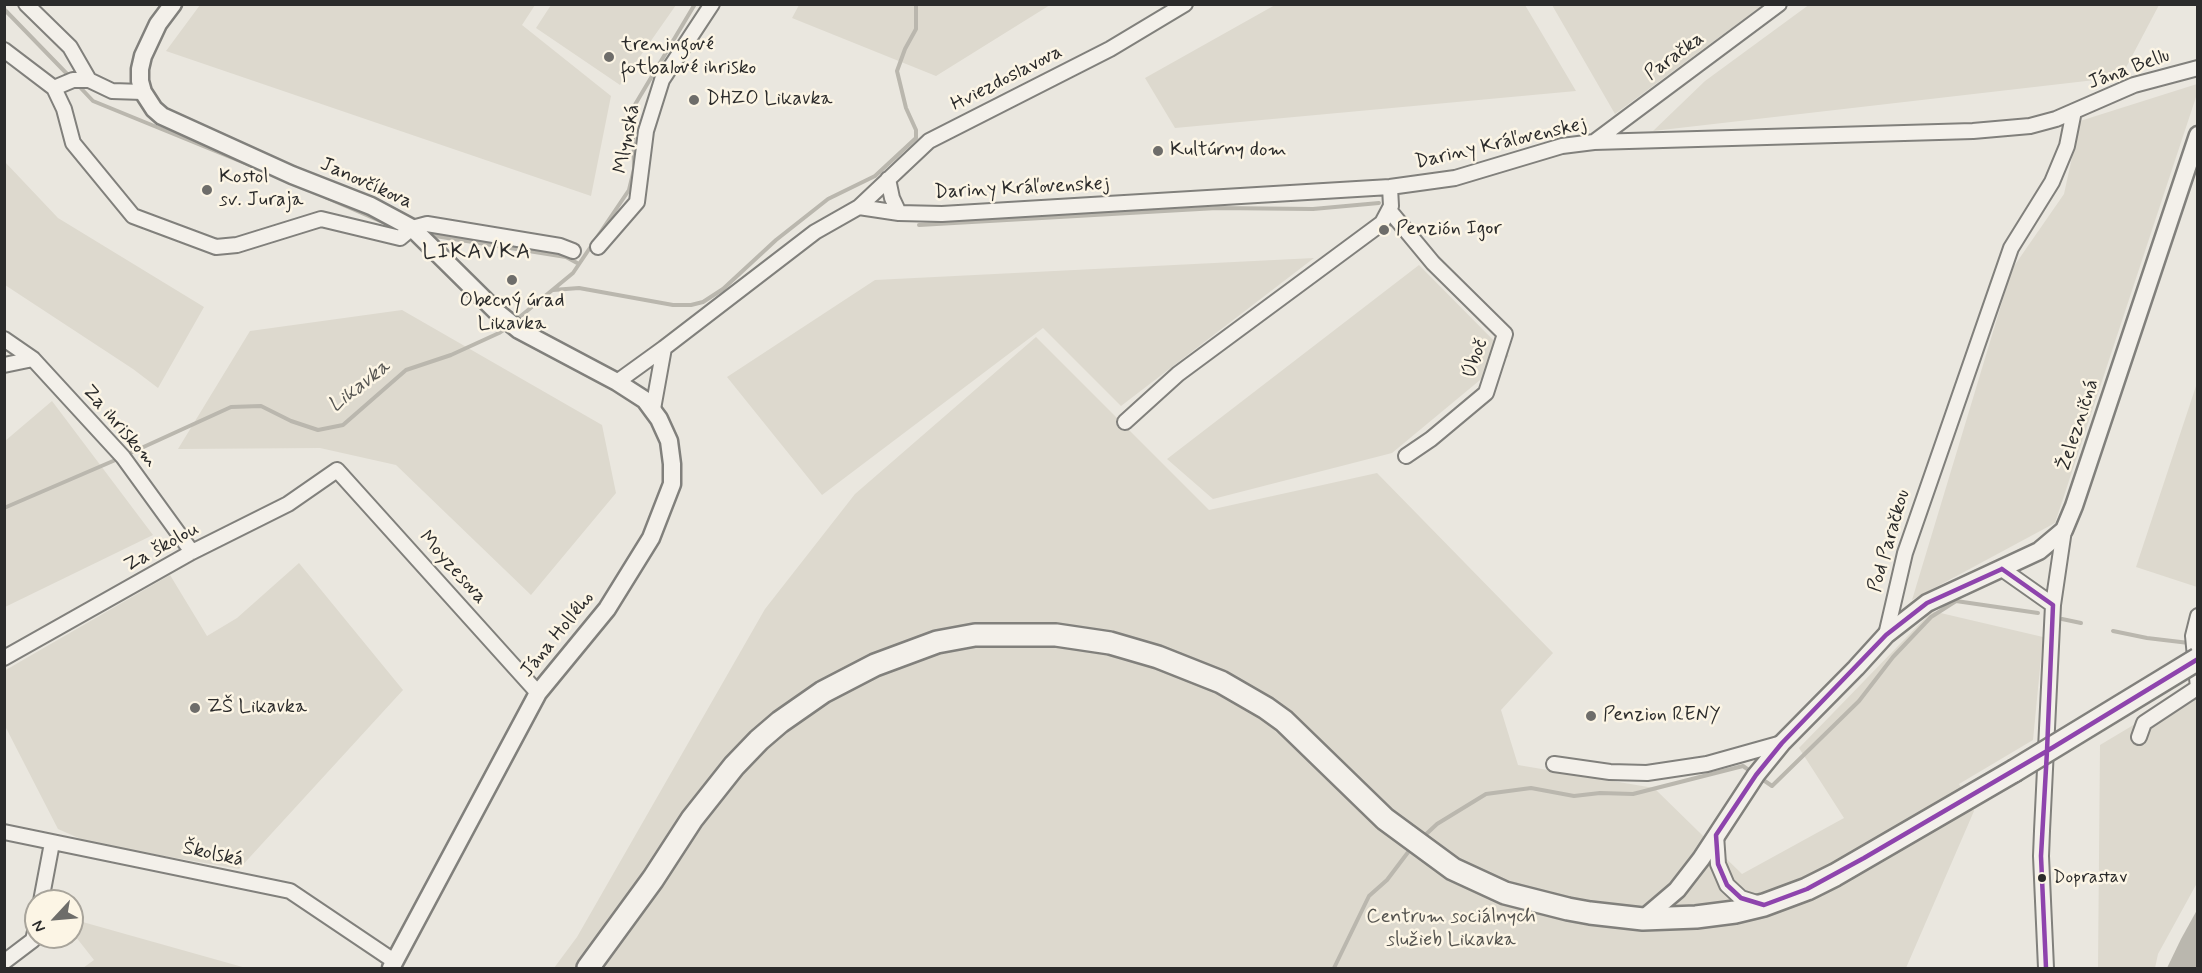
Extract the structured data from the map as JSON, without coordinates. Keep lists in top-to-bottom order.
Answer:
{
  "streets": {
    "street": [
      "Paračka",
      "Jána Bellu",
      "Hviezdoslavova",
      "Mlynská",
      "Dariny Kráľovenskej",
      "Janovčíkova",
      "Úboč",
      "Železničná",
      "Za ihriskom",
      "Pod Paračkou",
      "Za školou",
      "Moyzesova",
      "Jána Hollého",
      "Školská"
    ]
  },
  "crossings": [
    ["Paračka", "Dariny Kráľovenskej"],
    ["Jána Bellu", "Dariny Kráľovenskej"],
    ["Jána Bellu", "Pod Paračkou"],
    ["Hviezdoslavova", "Dariny Kráľovenskej"],
    ["Dariny Kráľovenskej", "Pod Paračkou"],
    ["Janovčíkova", "Jána Hollého"],
    ["Železničná", "Pod Paračkou"],
    ["Za ihriskom", "Za školou"],
    ["Za školou", "Moyzesova"],
    ["Moyzesova", "Jána Hollého"],
    ["Jána Hollého", "Školská"]
  ],
  "districts": ["LIKAVKA"],
  "water": ["Likavka"],
  "parks": ["Centrum sociálnych služieb Likavka"],
  "places": [
    "treningové fotbalové ihrisko",
    "DHZO Likavka",
    "Kultúrny dom",
    "Kostol sv. Juraja",
    "Penzión Igor",
    "Obecný úrad Likavka",
    "ZŠ Likavka",
    "Penzion RENY",
    "Doprastav"
  ],
  "north": "bottom left"
}
